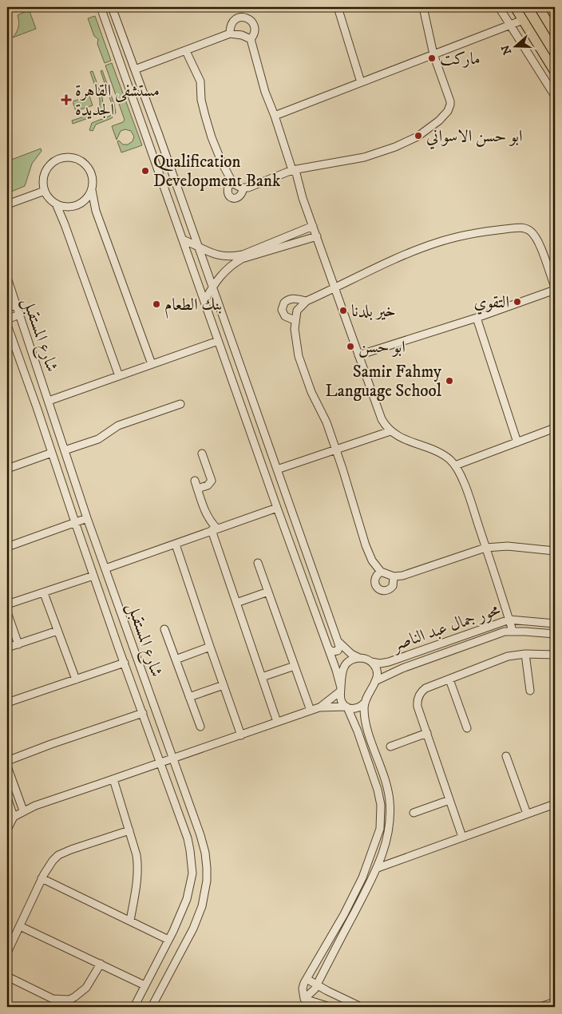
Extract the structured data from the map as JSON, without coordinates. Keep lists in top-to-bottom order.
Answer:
{
  "streets": {
    "street": ["شارع المستقبل", "محور جمال عبد الناصر"]
  },
  "places": {
    "other": [
      "ماركت",
      "ابو حسن الاسواني",
      "Qualification Development Bank",
      "التقوي",
      "بنك الطعام",
      "خير بلدنا",
      "ابو حسن",
      "Samir Fahmy Language School"
    ],
    "health": ["مستشفى القاهرة الجديدة"]
  },
  "north": "left"
}
